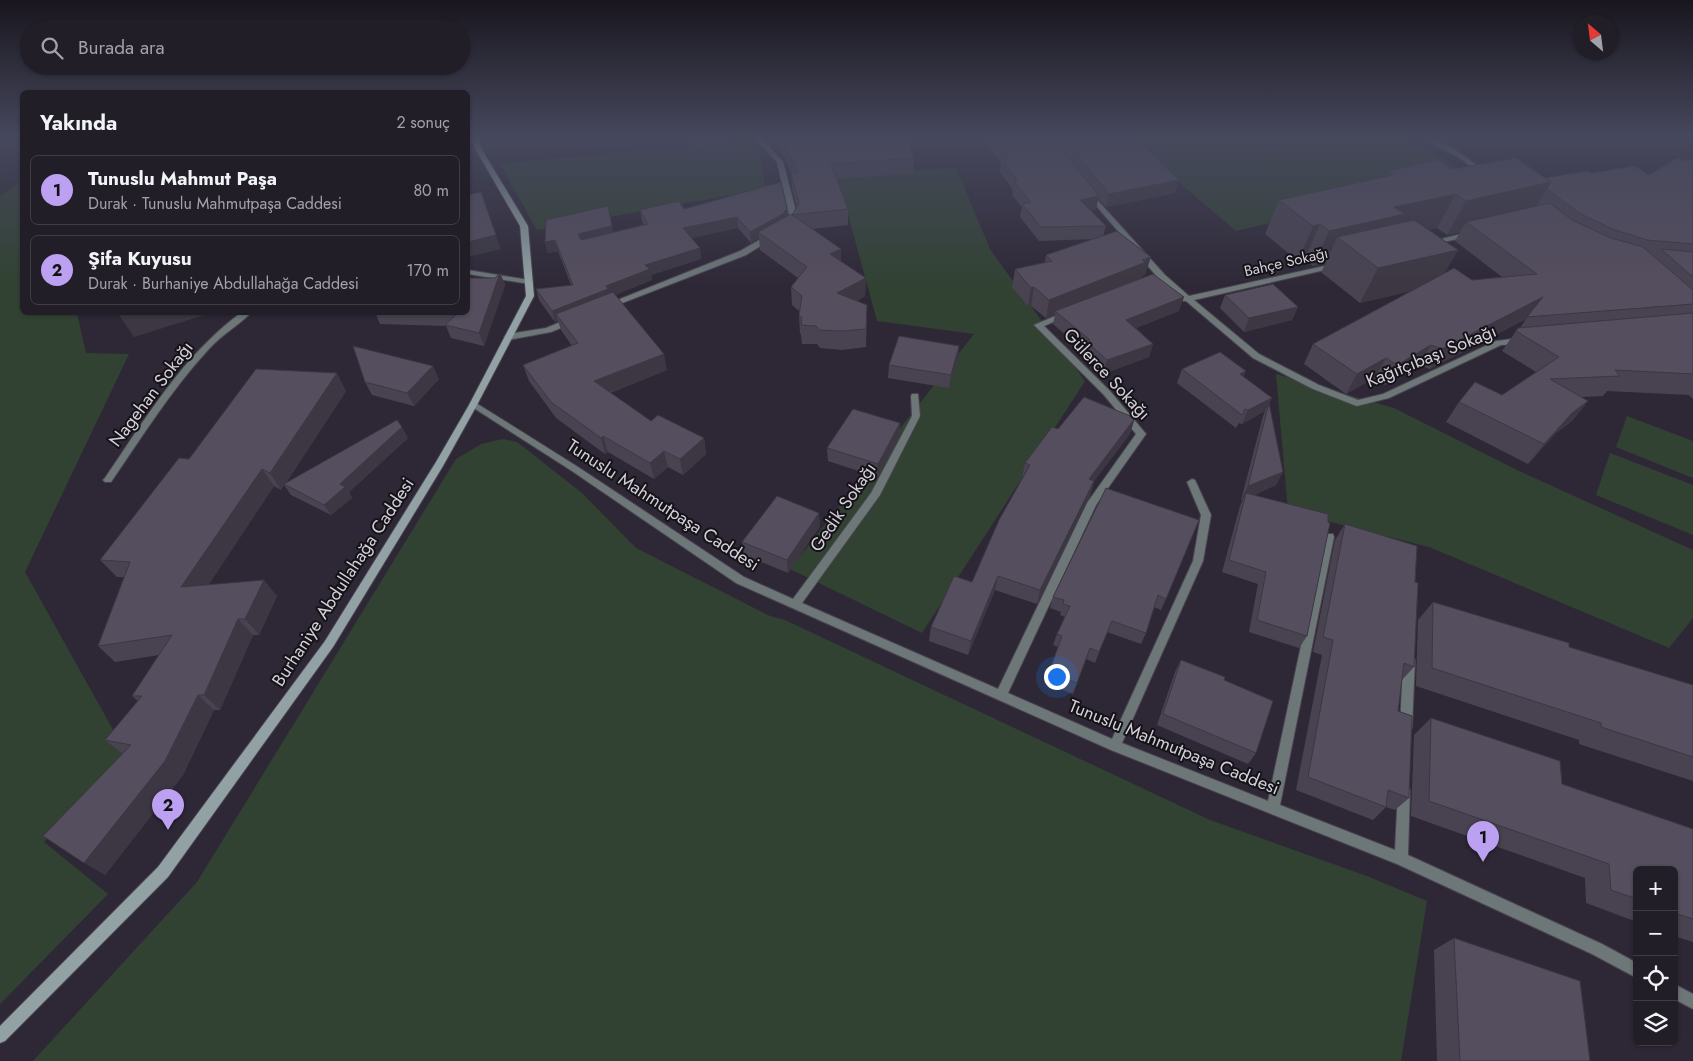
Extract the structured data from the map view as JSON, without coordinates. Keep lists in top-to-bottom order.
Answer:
{
  "streets": {
    "main road": ["Burhaniye Abdullahağa Caddesi"],
    "street": [
      "Bahçe Sokağı",
      "Kağıtçıbaşı Sokağı",
      "Gülerce Sokağı",
      "Nagehan Sokağı",
      "Tunuslu Mahmutpaşa Caddesi",
      "Gedik Sokağı"
    ]
  },
  "crossings": [
    ["Bahçe Sokağı", "Kağıtçıbaşı Sokağı"],
    ["Gülerce Sokağı", "Tunuslu Mahmutpaşa Caddesi"],
    ["Tunuslu Mahmutpaşa Caddesi", "Gedik Sokağı"],
    ["Tunuslu Mahmutpaşa Caddesi", "Burhaniye Abdullahağa Caddesi"]
  ],
  "north": "top left",
  "page": {
    "search": "Burada ara",
    "heading": ["Yakında", "2 sonuç"],
    "list": [
      {
        "mark": "1",
        "name": "Tunuslu Mahmut Paşa",
        "note": "Durak · Tunuslu Mahmutpaşa Caddesi",
        "value": "80 m"
      },
      {
        "mark": "2",
        "name": "Şifa Kuyusu",
        "note": "Durak · Burhaniye Abdullahağa Caddesi",
        "value": "170 m"
      }
    ],
    "pins": ["2", "1"],
    "map_buttons": ["+", "−"]
  }
}
